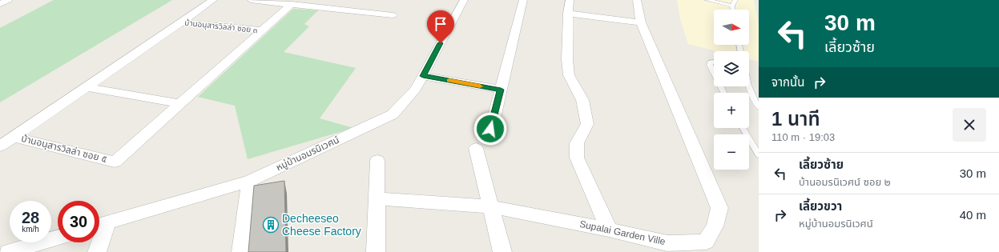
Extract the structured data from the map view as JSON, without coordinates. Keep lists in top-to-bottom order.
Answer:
{
  "streets": {
    "street": [
      "บ้านอนุสารวิลล่า ซอย ๓",
      "บ้านอนุสารวิลล่า ซอย ๕",
      "หมู่บ้านอมรนิเวศน์",
      "Supalai Garden Ville"
    ]
  },
  "places": {
    "building": ["Decheeseo Cheese Factory"]
  },
  "north": "right",
  "page": {
    "turn": ["30 m", "เลี้ยวซ้าย"],
    "map_buttons": ["+", "−"],
    "then": "จากนั้น",
    "heading": ["1 นาที", "110 m · 19:03"],
    "list": [
      {
        "name": "เลี้ยวซ้าย",
        "note": "บ้านอมรนิเวศน์ ซอย ๒",
        "value": "30 m"
      },
      {
        "name": "เลี้ยวขวา",
        "note": "หมู่บ้านอมรนิเวศน์",
        "value": "40 m"
      }
    ],
    "speed": "28 km/h",
    "limit": "30"
  }
}
